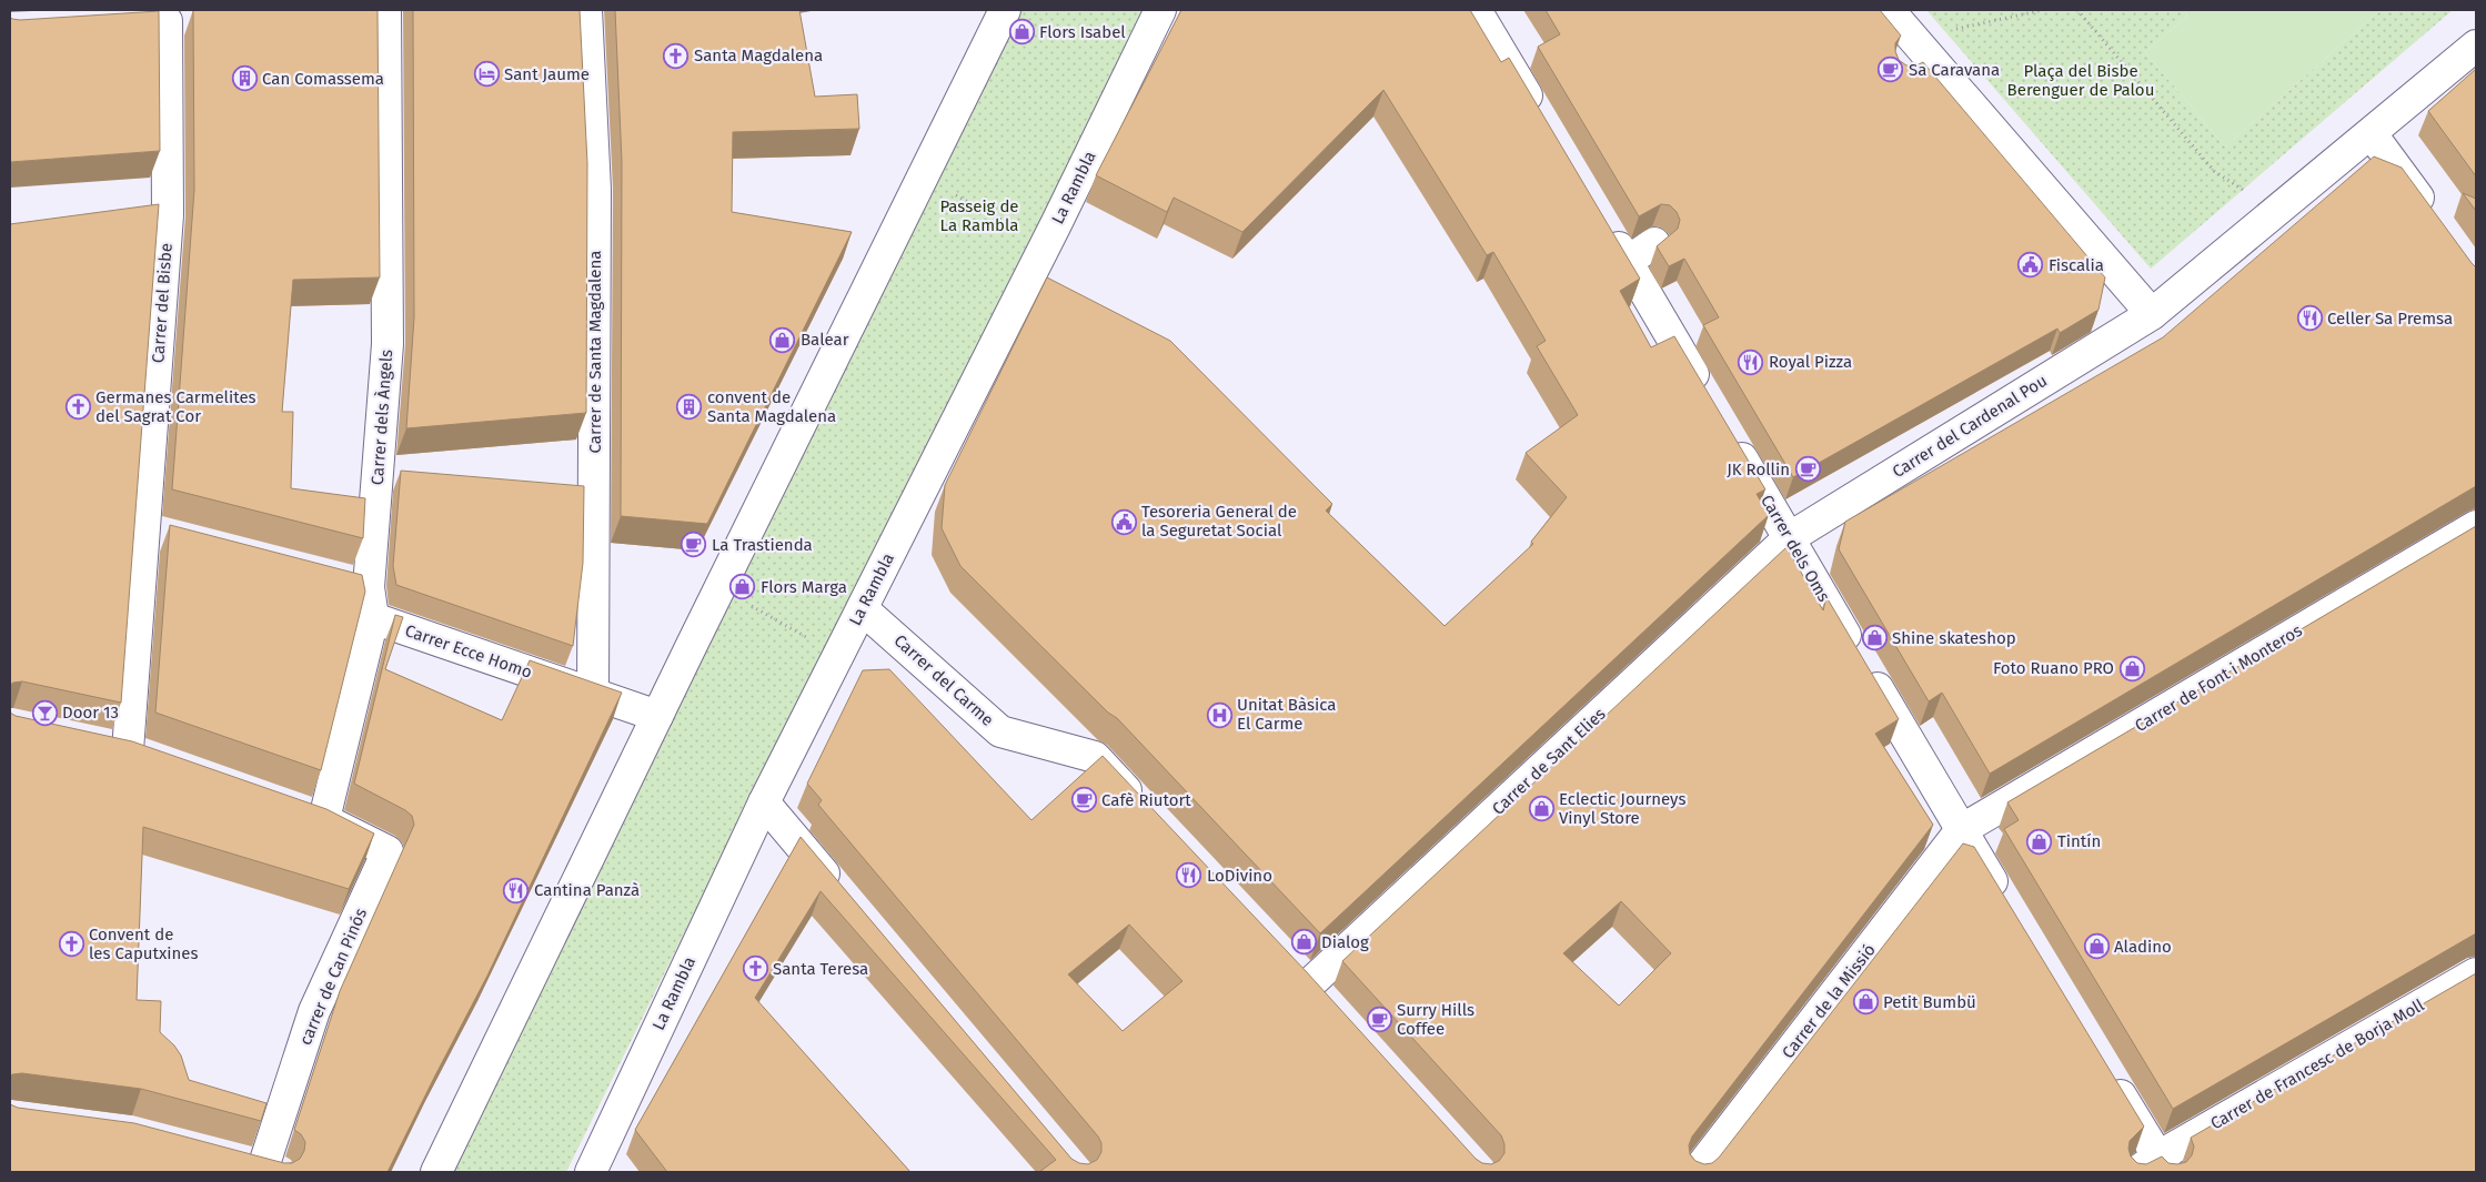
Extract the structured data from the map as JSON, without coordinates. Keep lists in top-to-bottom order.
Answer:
{
  "streets": {
    "street": [
      "La Rambla",
      "Carrer del Bisbe",
      "Carrer de Santa Magdalena",
      "Carrer dels Àngels",
      "Carrer del Cardenal Pou",
      "Carrer dels Oms",
      "Carrer Ecce Homo",
      "Carrer de Font i Monteros",
      "Carrer del Carme",
      "Carrer de Sant Elies",
      "carrer de Can Pinós",
      "Carrer de la Missió",
      "Carrer de Francesc de Borja Moll"
    ]
  },
  "crossings": [
    ["La Rambla", "Carrer del Carme"],
    ["Carrer de Santa Magdalena", "Carrer Ecce Homo"],
    ["Carrer dels Àngels", "Carrer Ecce Homo"],
    ["Carrer dels Àngels", "carrer de Can Pinós"],
    ["Carrer del Cardenal Pou", "Carrer dels Oms"],
    ["Carrer del Cardenal Pou", "Carrer de Sant Elies"],
    ["Carrer dels Oms", "Carrer de Font i Monteros"],
    ["Carrer dels Oms", "Carrer de Sant Elies"],
    ["Carrer dels Oms", "Carrer de la Missió"],
    ["Carrer de Font i Monteros", "Carrer de la Missió"]
  ],
  "parks": ["Plaça del Bisbe Berenguer de Palou", "Passeig de La Rambla"],
  "places": {
    "shop": [
      "Flors Isabel",
      "Balear",
      "Flors Marga",
      "Shine skateshop",
      "Foto Ruano PRO",
      "Eclectic Journeys Vinyl Store",
      "Tintín",
      "Dialog",
      "Aladino",
      "Petit Bumbü"
    ],
    "church": [
      "Santa Magdalena",
      "Germanes Carmelites del Sagrat Cor",
      "Convent de les Caputxines",
      "Santa Teresa"
    ],
    "cafe": [
      "Sa Caravana",
      "JK Rollin",
      "La Trastienda",
      "Cafè Riutort",
      "Surry Hills Coffee"
    ],
    "hotel": ["Sant Jaume"],
    "building": ["Can Comassema", "convent de Santa Magdalena"],
    "public building": ["Fiscalia", "Tesoreria General de la Seguretat Social"],
    "restaurant": [
      "Celler Sa Premsa",
      "Royal Pizza",
      "LoDivino",
      "Cantina Panzà"
    ],
    "bar": ["Door 13"],
    "hospital": ["Unitat Bàsica El Carme"]
  }
}
